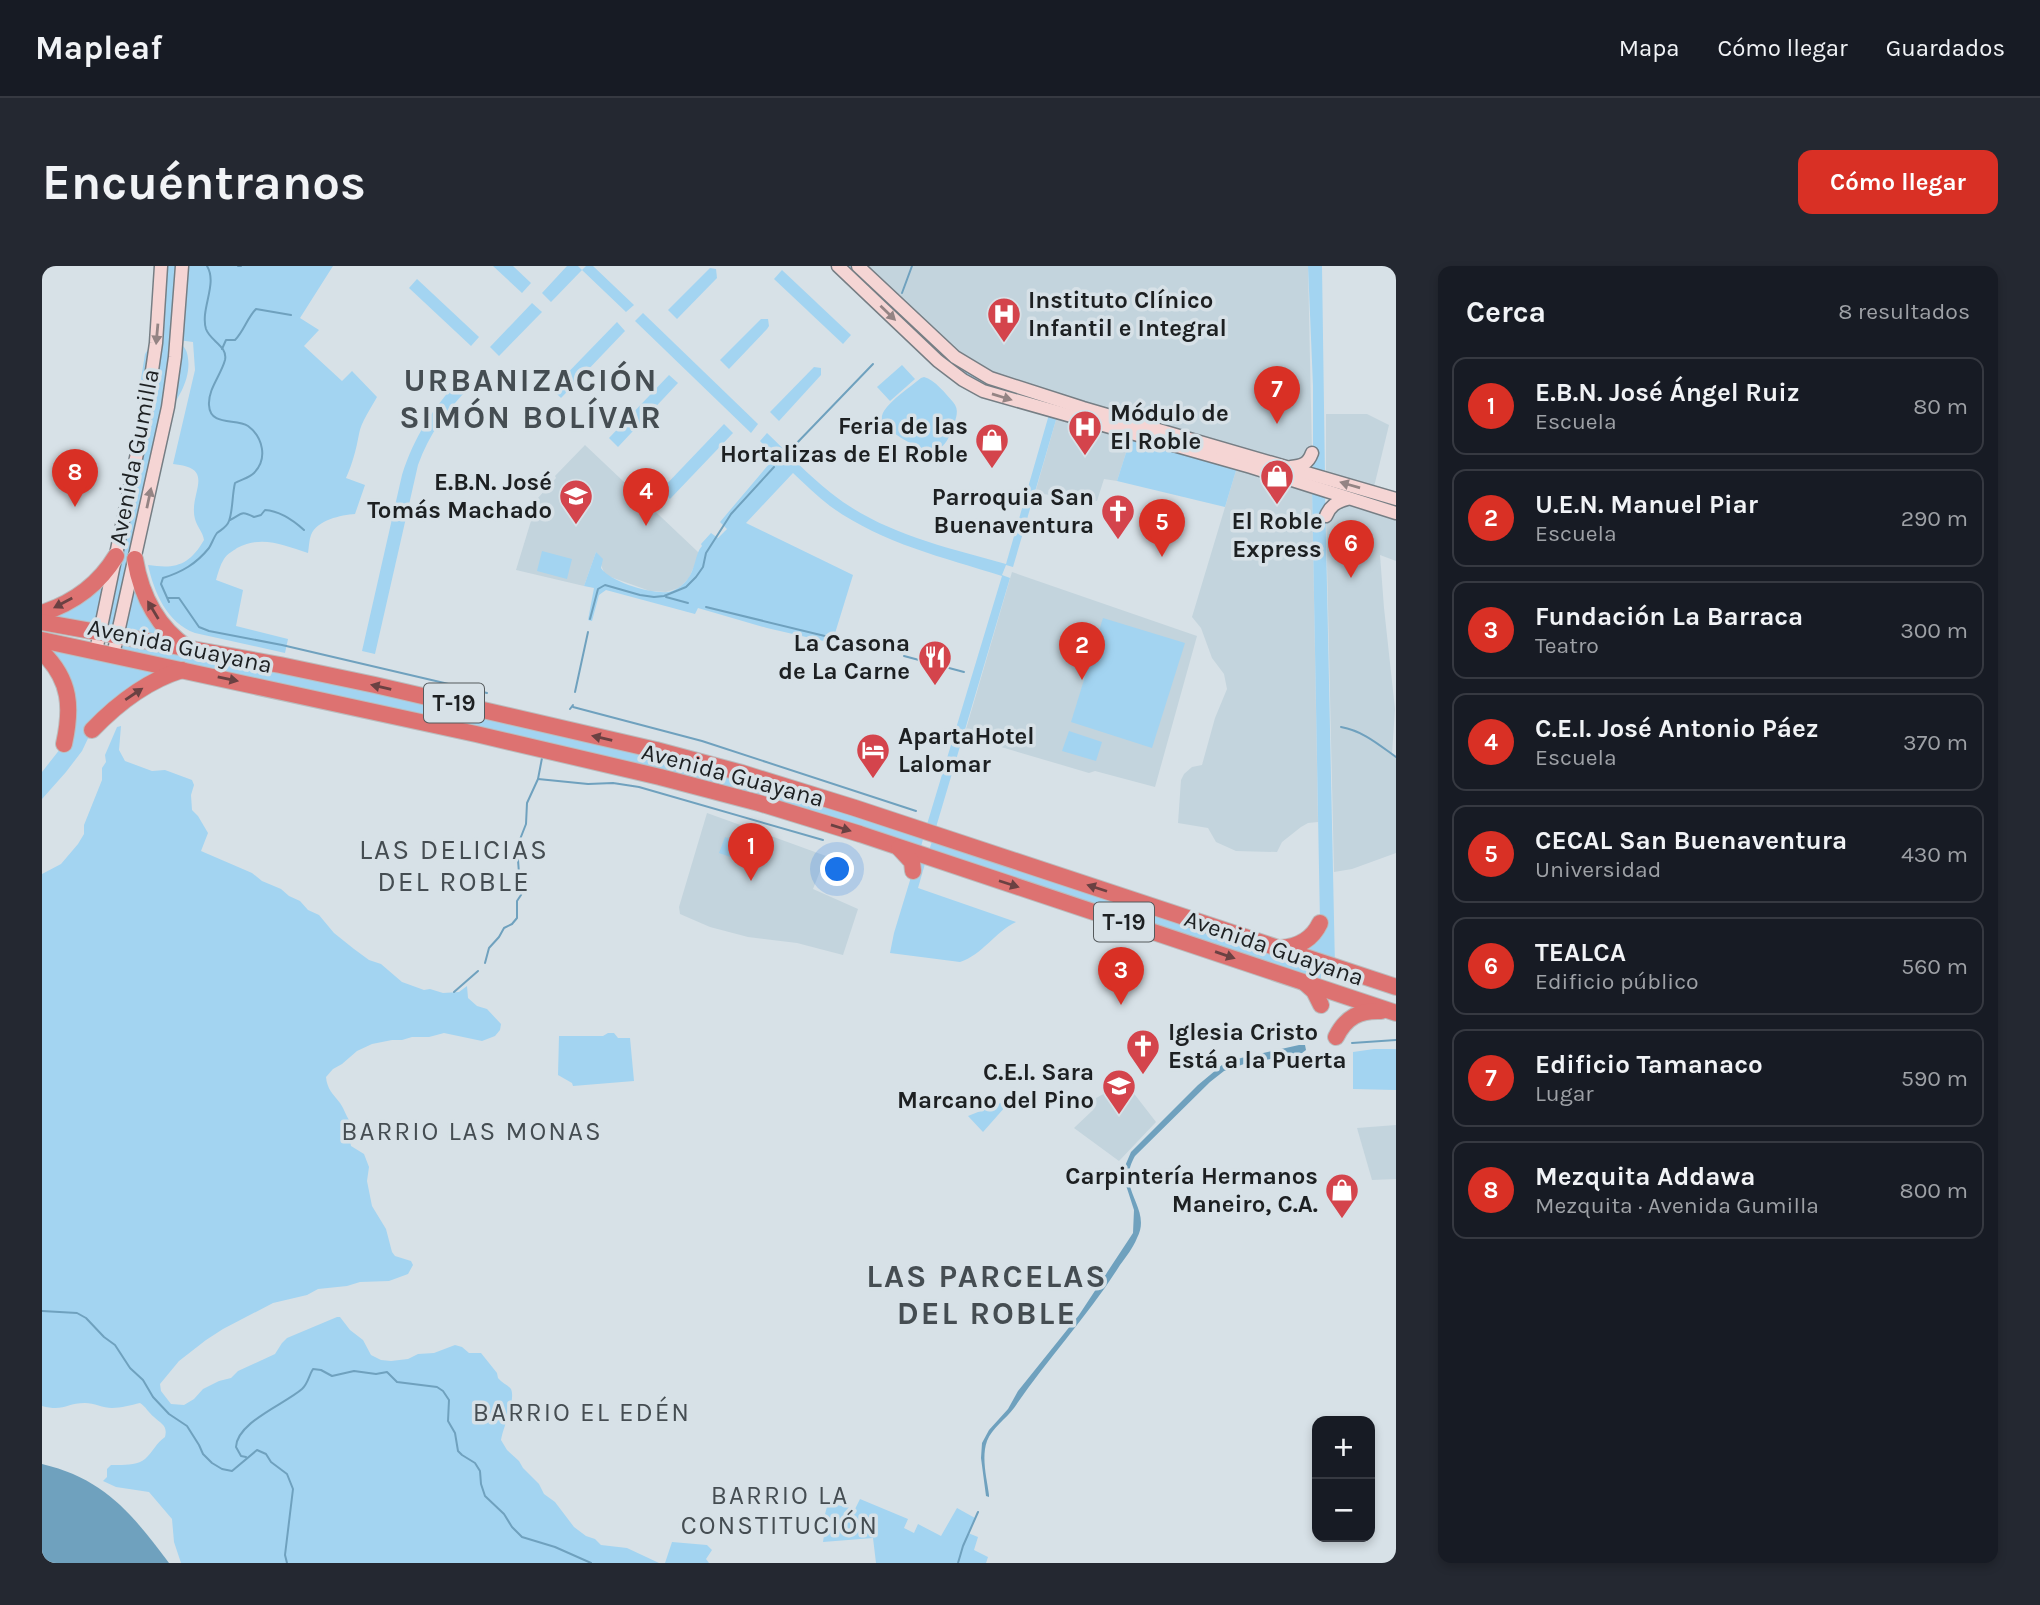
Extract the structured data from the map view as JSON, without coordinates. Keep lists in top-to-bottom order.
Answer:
{
  "streets": {
    "highway": ["Avenida Guayana", "T-19"],
    "street": ["Avenida Gumilla"]
  },
  "crossings": [
    ["Avenida Gumilla", "Avenida Guayana"]
  ],
  "districts": [
    "URBANIZACIÓN SIMÓN BOLÍVAR",
    "LAS DELICIAS DEL ROBLE",
    "BARRIO LAS MONAS",
    "LAS PARCELAS DEL ROBLE",
    "BARRIO EL EDÉN",
    "BARRIO LA CONSTITUCIÓN"
  ],
  "places": {
    "hospital": ["Instituto Clínico Infantil e Integral", "Módulo de El Roble"],
    "shop": ["Feria de las Hortalizas de El Roble", "El Roble Express", "Carpintería Hermanos Maneiro, C.A."],
    "school or university": ["E.B.N. José Tomás Machado", "C.E.I. Sara Marcano del Pino"],
    "church": ["Parroquia San Buenaventura", "Iglesia Cristo Está a la Puerta"],
    "restaurant": ["La Casona de La Carne"],
    "hotel": ["ApartaHotel Lalomar"]
  },
  "page": {
    "header": "Mapleaf",
    "nav": ["Mapa", "Cómo llegar", "Guardados"],
    "buttons": "Cómo llegar",
    "title": "Encuéntranos",
    "heading": ["Cerca", "8 resultados"],
    "list": [
      {
        "mark": "1",
        "name": "E.B.N. José Ángel Ruiz",
        "note": "Escuela",
        "value": "80 m"
      },
      {
        "mark": "2",
        "name": "U.E.N. Manuel Piar",
        "note": "Escuela",
        "value": "290 m"
      },
      {
        "mark": "3",
        "name": "Fundación La Barraca",
        "note": "Teatro",
        "value": "300 m"
      },
      {
        "mark": "4",
        "name": "C.E.I. José Antonio Páez",
        "note": "Escuela",
        "value": "370 m"
      },
      {
        "mark": "5",
        "name": "CECAL San Buenaventura",
        "note": "Universidad",
        "value": "430 m"
      },
      {
        "mark": "6",
        "name": "TEALCA",
        "note": "Edificio público",
        "value": "560 m"
      },
      {
        "mark": "7",
        "name": "Edificio Tamanaco",
        "note": "Lugar",
        "value": "590 m"
      },
      {
        "mark": "8",
        "name": "Mezquita Addawa",
        "note": "Mezquita · Avenida Gumilla",
        "value": "800 m"
      }
    ],
    "pins": [
      "7",
      "8",
      "4",
      "5",
      "6",
      "2",
      "1",
      "3"
    ],
    "map_buttons": ["+", "−"]
  }
}
